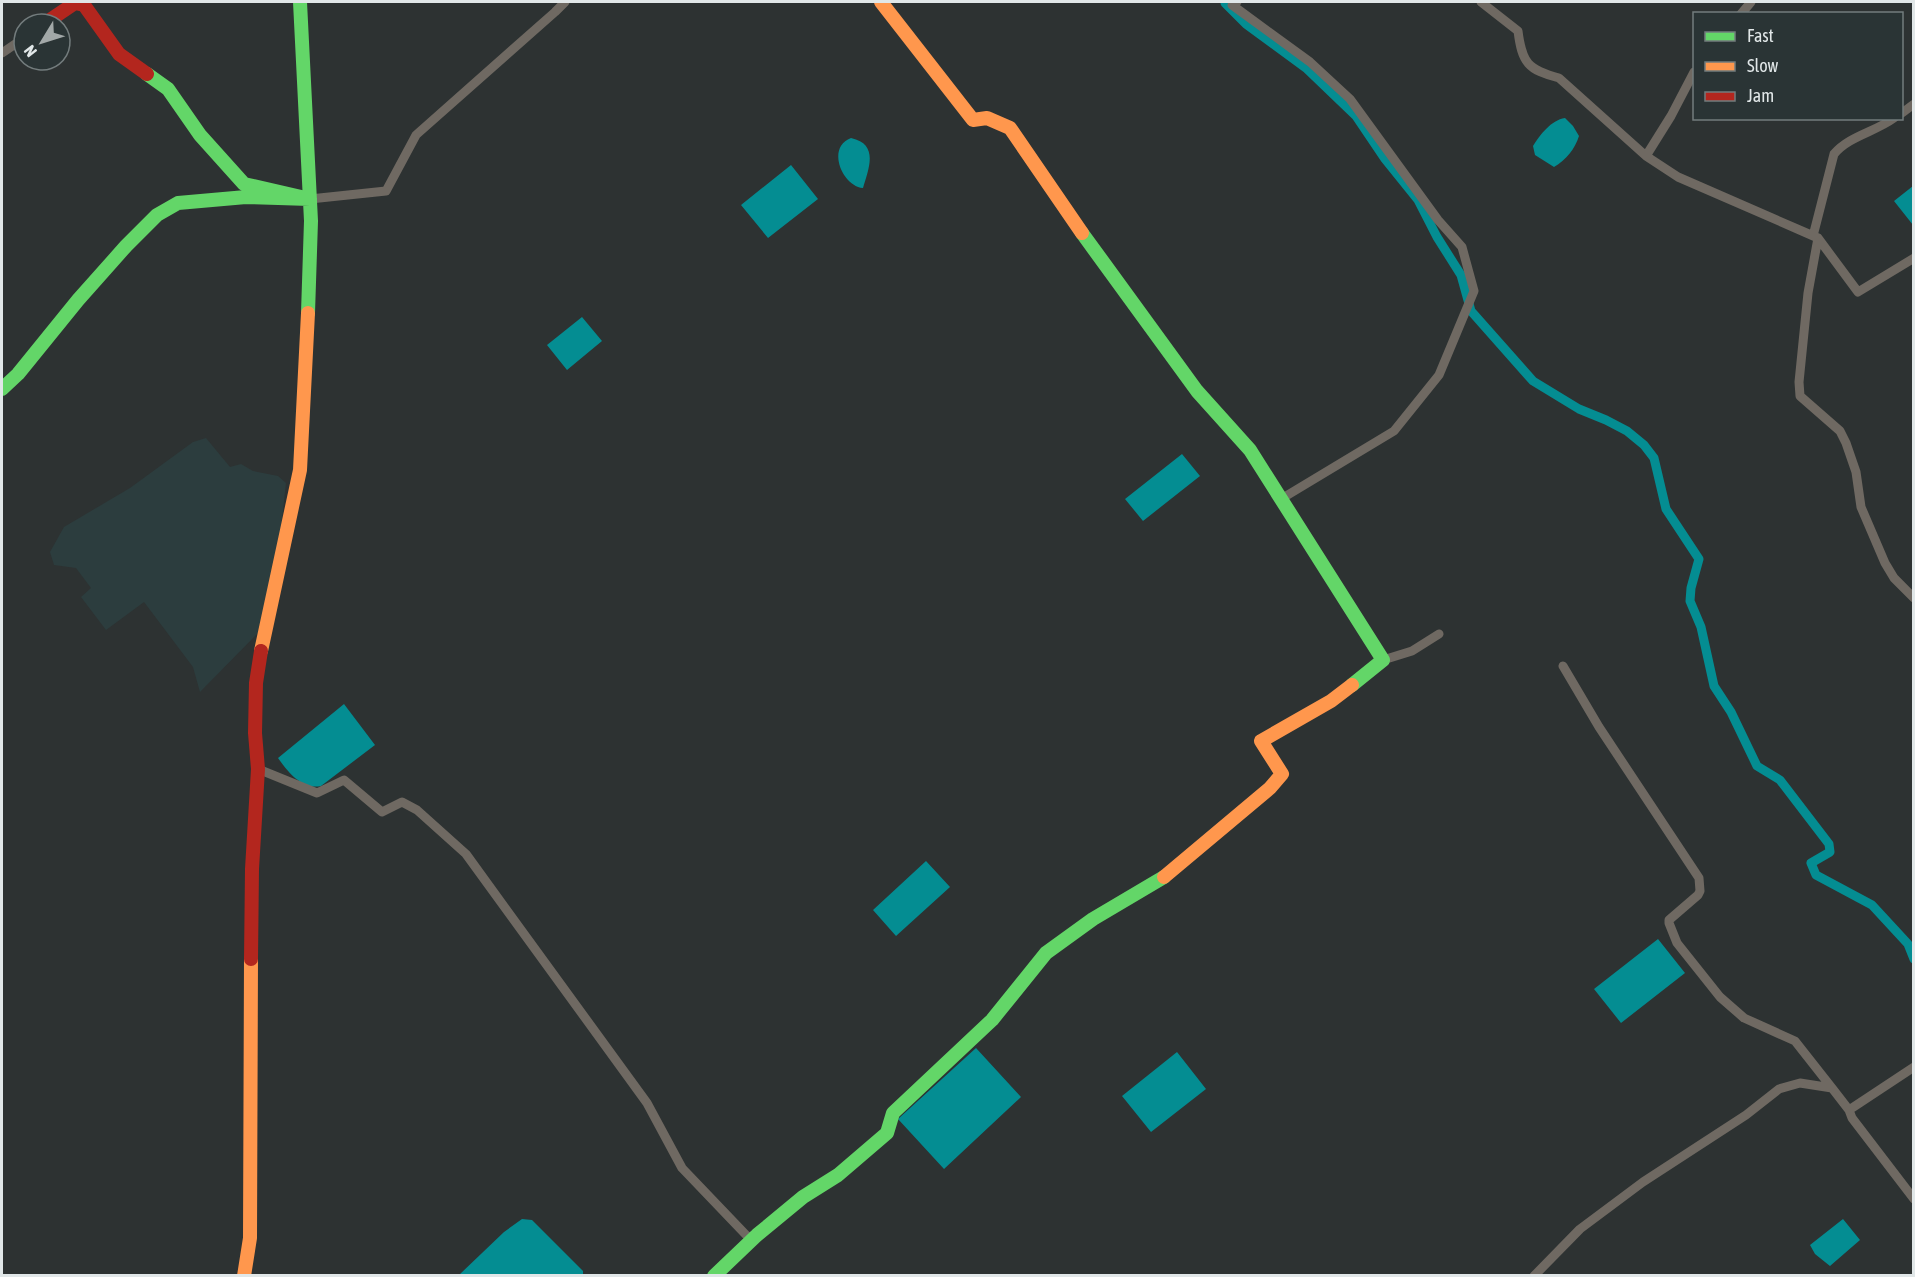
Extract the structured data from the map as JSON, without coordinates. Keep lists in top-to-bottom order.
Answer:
{
  "legend": ["Fast", "Slow", "Jam"],
  "north": "bottom left"
}
